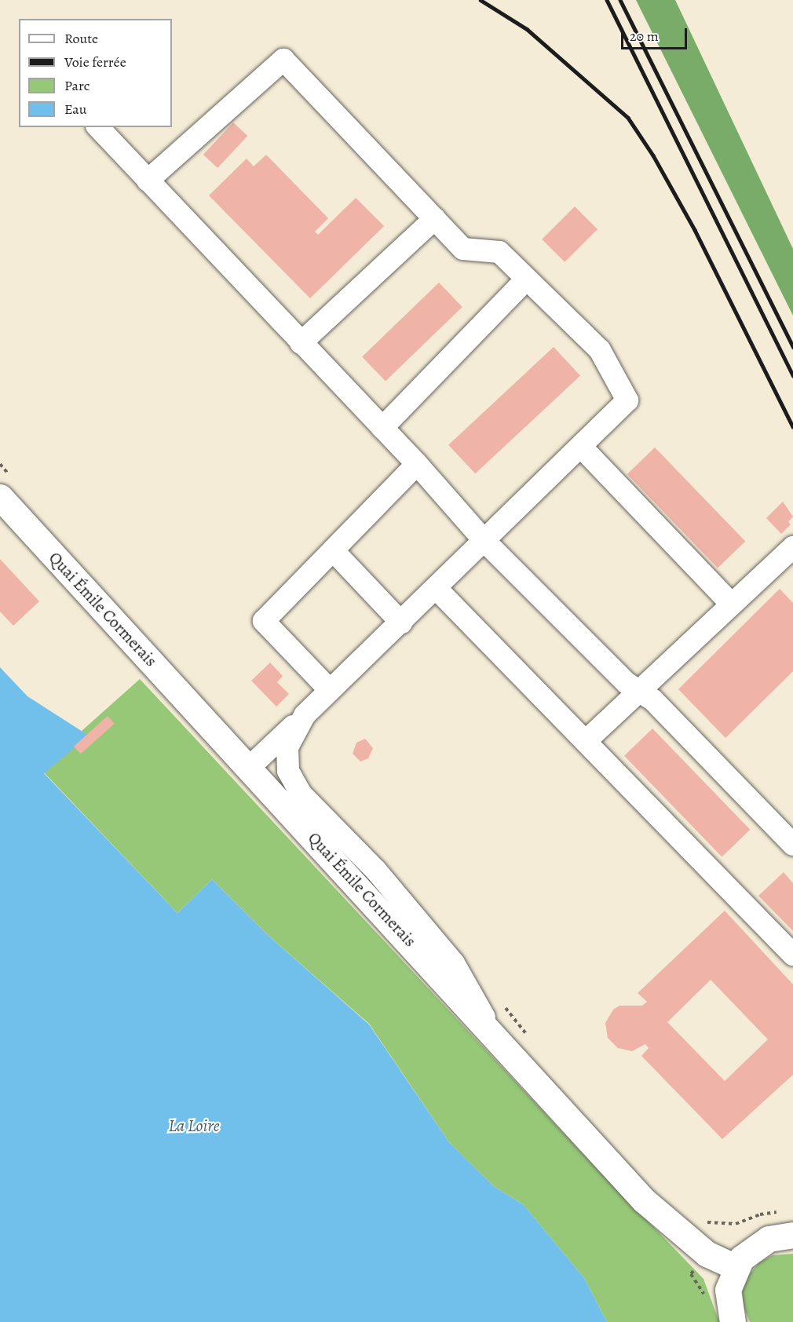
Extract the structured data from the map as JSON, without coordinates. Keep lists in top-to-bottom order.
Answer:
{
  "streets": {
    "main road": ["Quai Émile Cormerais"]
  },
  "water": ["La Loire"],
  "legend": [
    "Route",
    "Voie ferrée",
    "Parc",
    "Eau"
  ],
  "scale_bar": "20 m"
}
